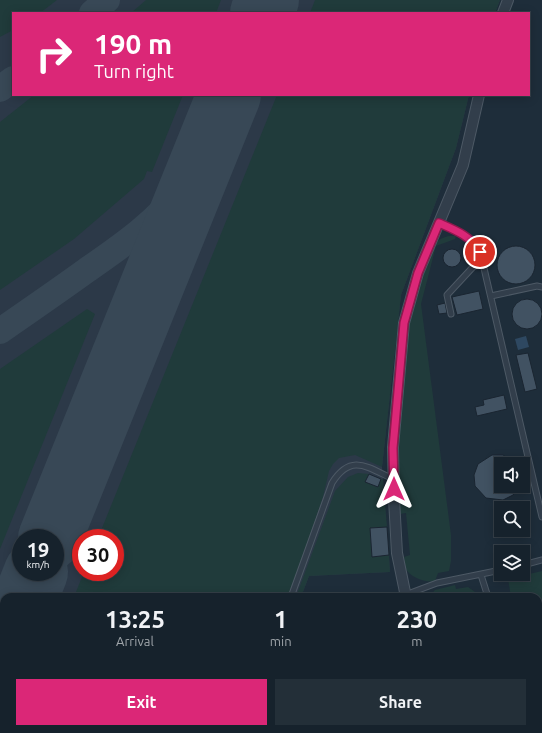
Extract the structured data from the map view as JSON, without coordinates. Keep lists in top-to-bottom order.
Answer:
{
  "page": {
    "turn": ["190 m", "Turn right"],
    "speed": "19 km/h",
    "limit": "30",
    "eta": [
      "13:25",
      "Arrival",
      "1",
      "min",
      "230",
      "m"
    ],
    "buttons": ["Exit", "Share"]
  }
}
